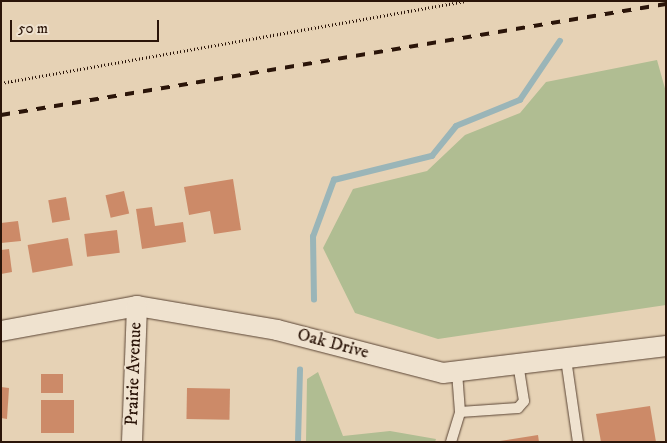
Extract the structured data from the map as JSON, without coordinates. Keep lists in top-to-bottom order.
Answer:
{
  "streets": {
    "street": ["Oak Drive", "Prairie Avenue"]
  },
  "crossings": [
    ["Oak Drive", "Prairie Avenue"]
  ],
  "scale_bar": "50 m"
}
